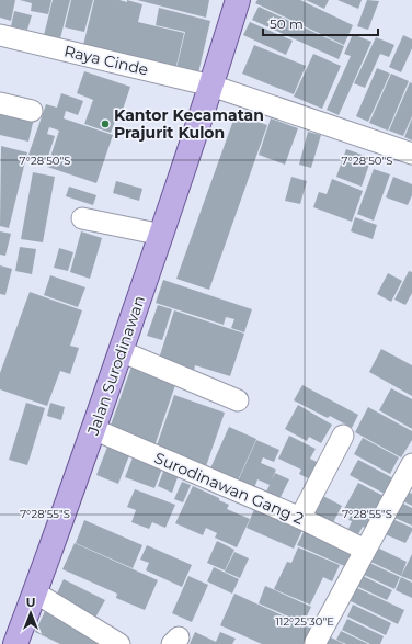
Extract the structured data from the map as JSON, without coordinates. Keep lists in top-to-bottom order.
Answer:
{
  "streets": {
    "main road": ["Jalan Surodinawan"],
    "street": ["Raya Cinde", "Surodinawan Gang 2"]
  },
  "crossings": [
    ["Raya Cinde", "Jalan Surodinawan"],
    ["Jalan Surodinawan", "Surodinawan Gang 2"]
  ],
  "places": ["Kantor Kecamatan Prajurit Kulon"],
  "scale_bar": "50 m",
  "north": "top",
  "coordinates": ["7°28'50\"S", "7°28'55\"S", "112°25'30\"E"]
}
